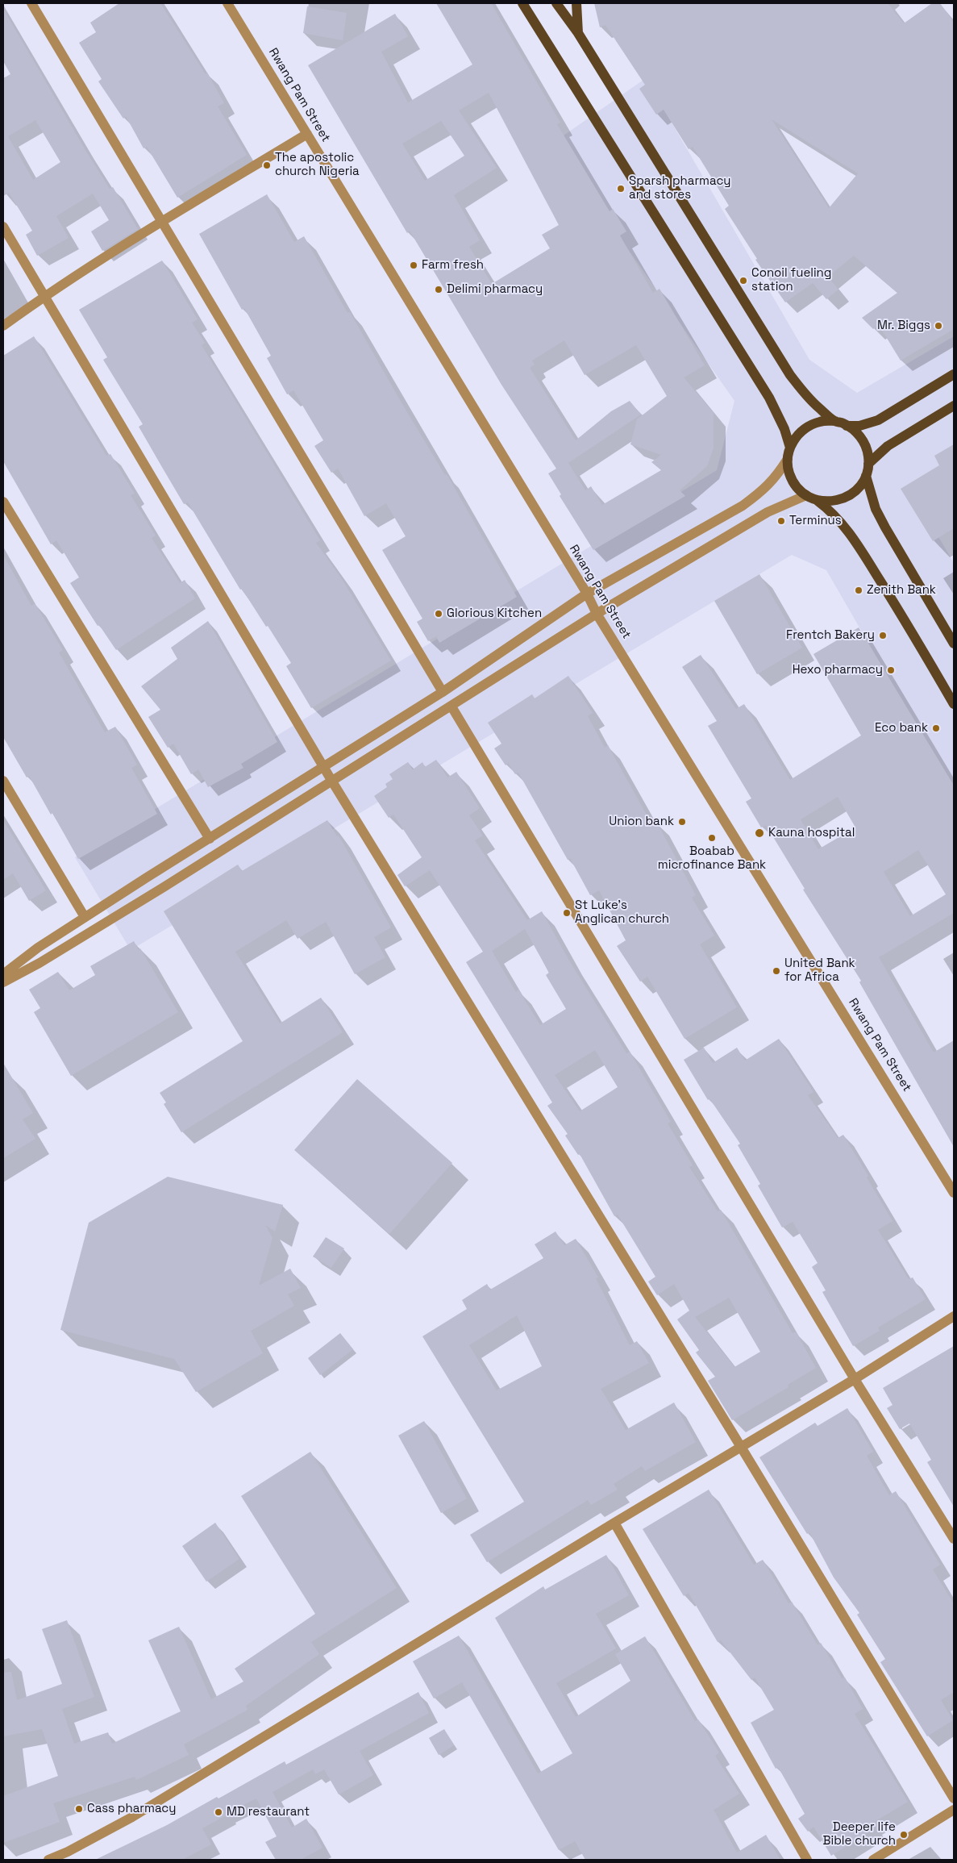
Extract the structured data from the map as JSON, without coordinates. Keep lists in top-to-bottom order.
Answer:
{
  "streets": {
    "street": ["Rwang Pam Street"]
  },
  "places": [
    "The apostolic church Nigeria",
    "Sparsh pharmacy and stores",
    "Farm fresh",
    "Conoil fueling station",
    "Delimi pharmacy",
    "Mr. Biggs",
    "Terminus",
    "Zenith Bank",
    "Glorious Kitchen",
    "Frentch Bakery",
    "Hexo pharmacy",
    "Eco bank",
    "Union bank",
    "Kauna hospital",
    "Boabab microfinance Bank",
    "St Luke's Anglican church",
    "United Bank for Africa",
    "Cass pharmacy",
    "MD restaurant",
    "Deeper life Bible church"
  ]
}
